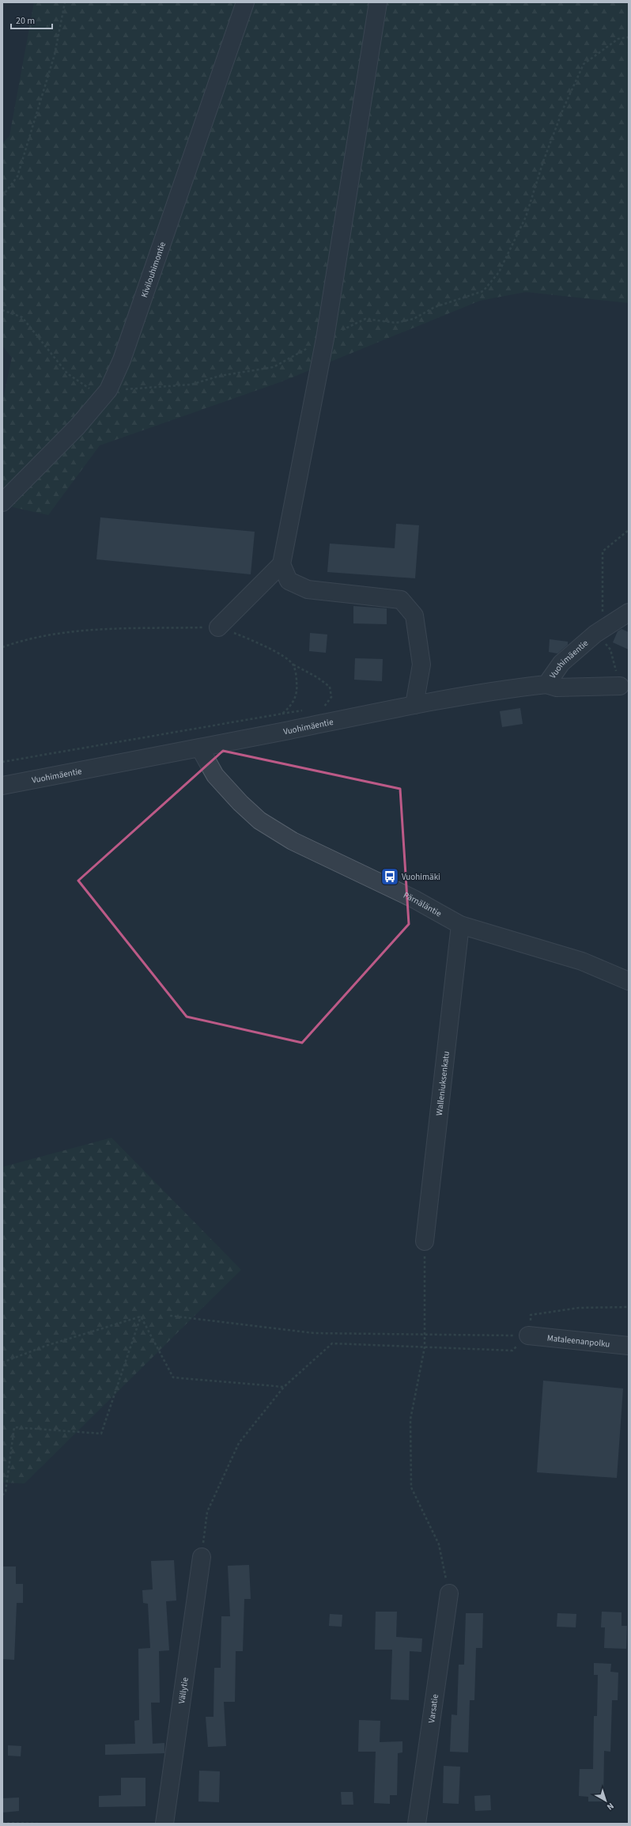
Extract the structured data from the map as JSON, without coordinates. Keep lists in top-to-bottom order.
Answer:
{
  "streets": {
    "street": [
      "Kivilouhimontie",
      "Vuohimäentie",
      "Pärnäläntie",
      "Walleniuksenkatu",
      "Mataleenanpolku",
      "Vällytie",
      "Varsatie"
    ]
  },
  "crossings": [
    ["Vuohimäentie", "Pärnäläntie"],
    ["Pärnäläntie", "Walleniuksenkatu"]
  ],
  "places": {
    "bus stop": ["Vuohimäki"]
  },
  "scale_bar": "20 m",
  "north": "bottom right"
}
